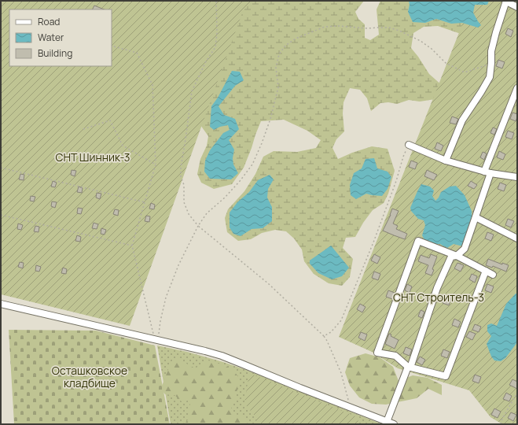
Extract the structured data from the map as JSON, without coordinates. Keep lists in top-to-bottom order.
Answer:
{
  "parks": ["СНТ Шинник-3", "СНТ Строитель-3", "Осташковское кладбище"],
  "legend": ["Road", "Water", "Building"]
}
